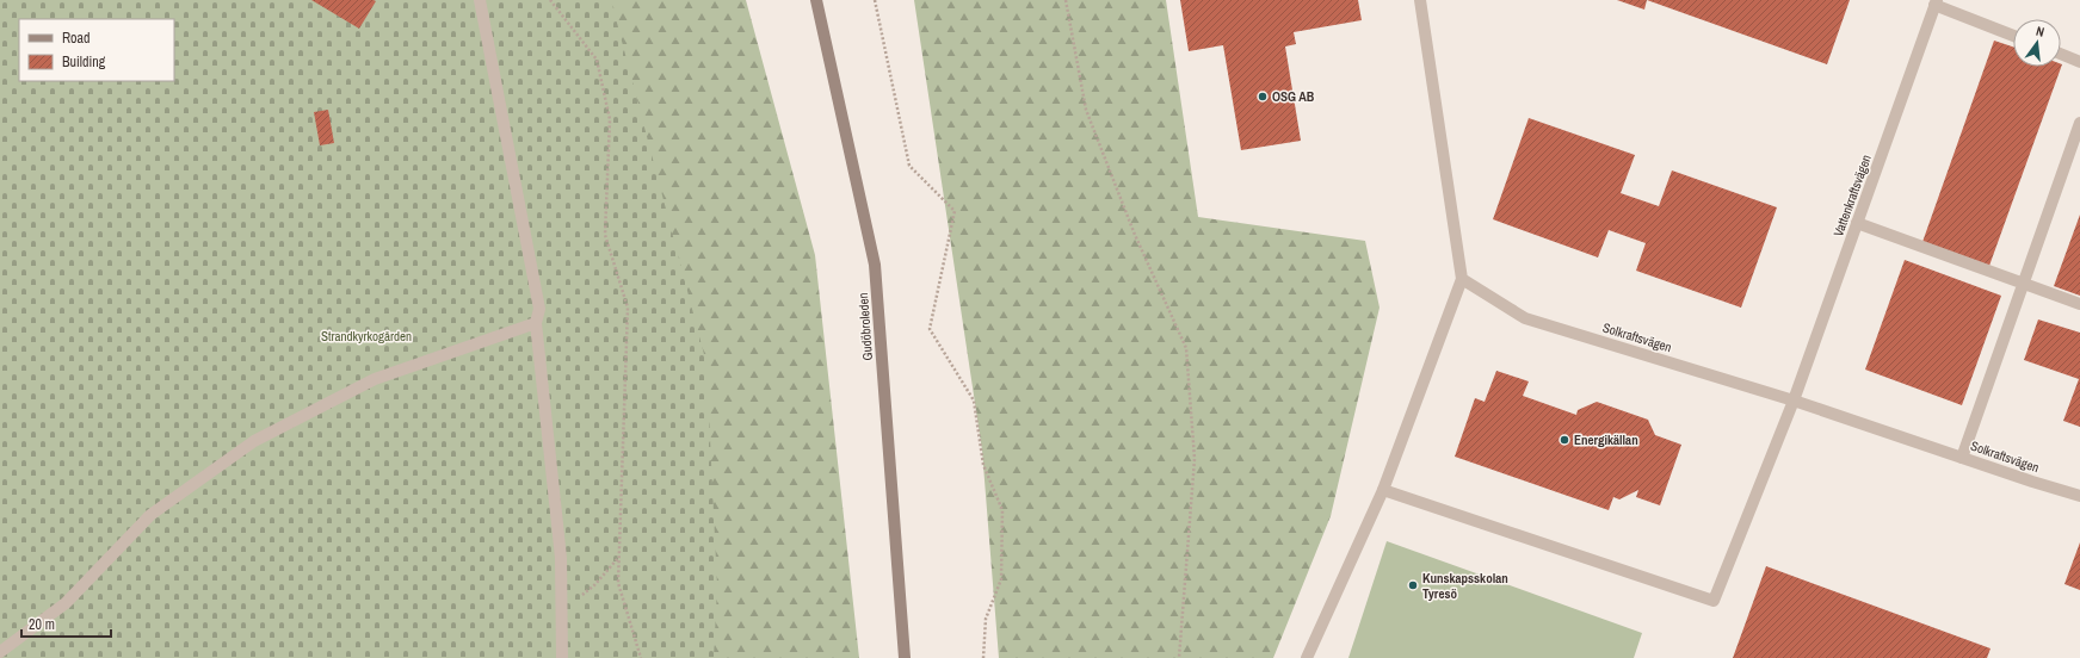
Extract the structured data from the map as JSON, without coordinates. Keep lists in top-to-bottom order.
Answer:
{
  "streets": {
    "main road": ["Gudöbroleden"],
    "street": ["Vattenkraftsvägen", "Solkraftsvägen"]
  },
  "crossings": [
    ["Vattenkraftsvägen", "Solkraftsvägen"]
  ],
  "parks": ["Strandkyrkogården"],
  "places": ["OSG AB", "Energikällan", "Kunskapsskolan Tyresö"],
  "legend": ["Road", "Building"],
  "scale_bar": "20 m",
  "north": "top"
}
